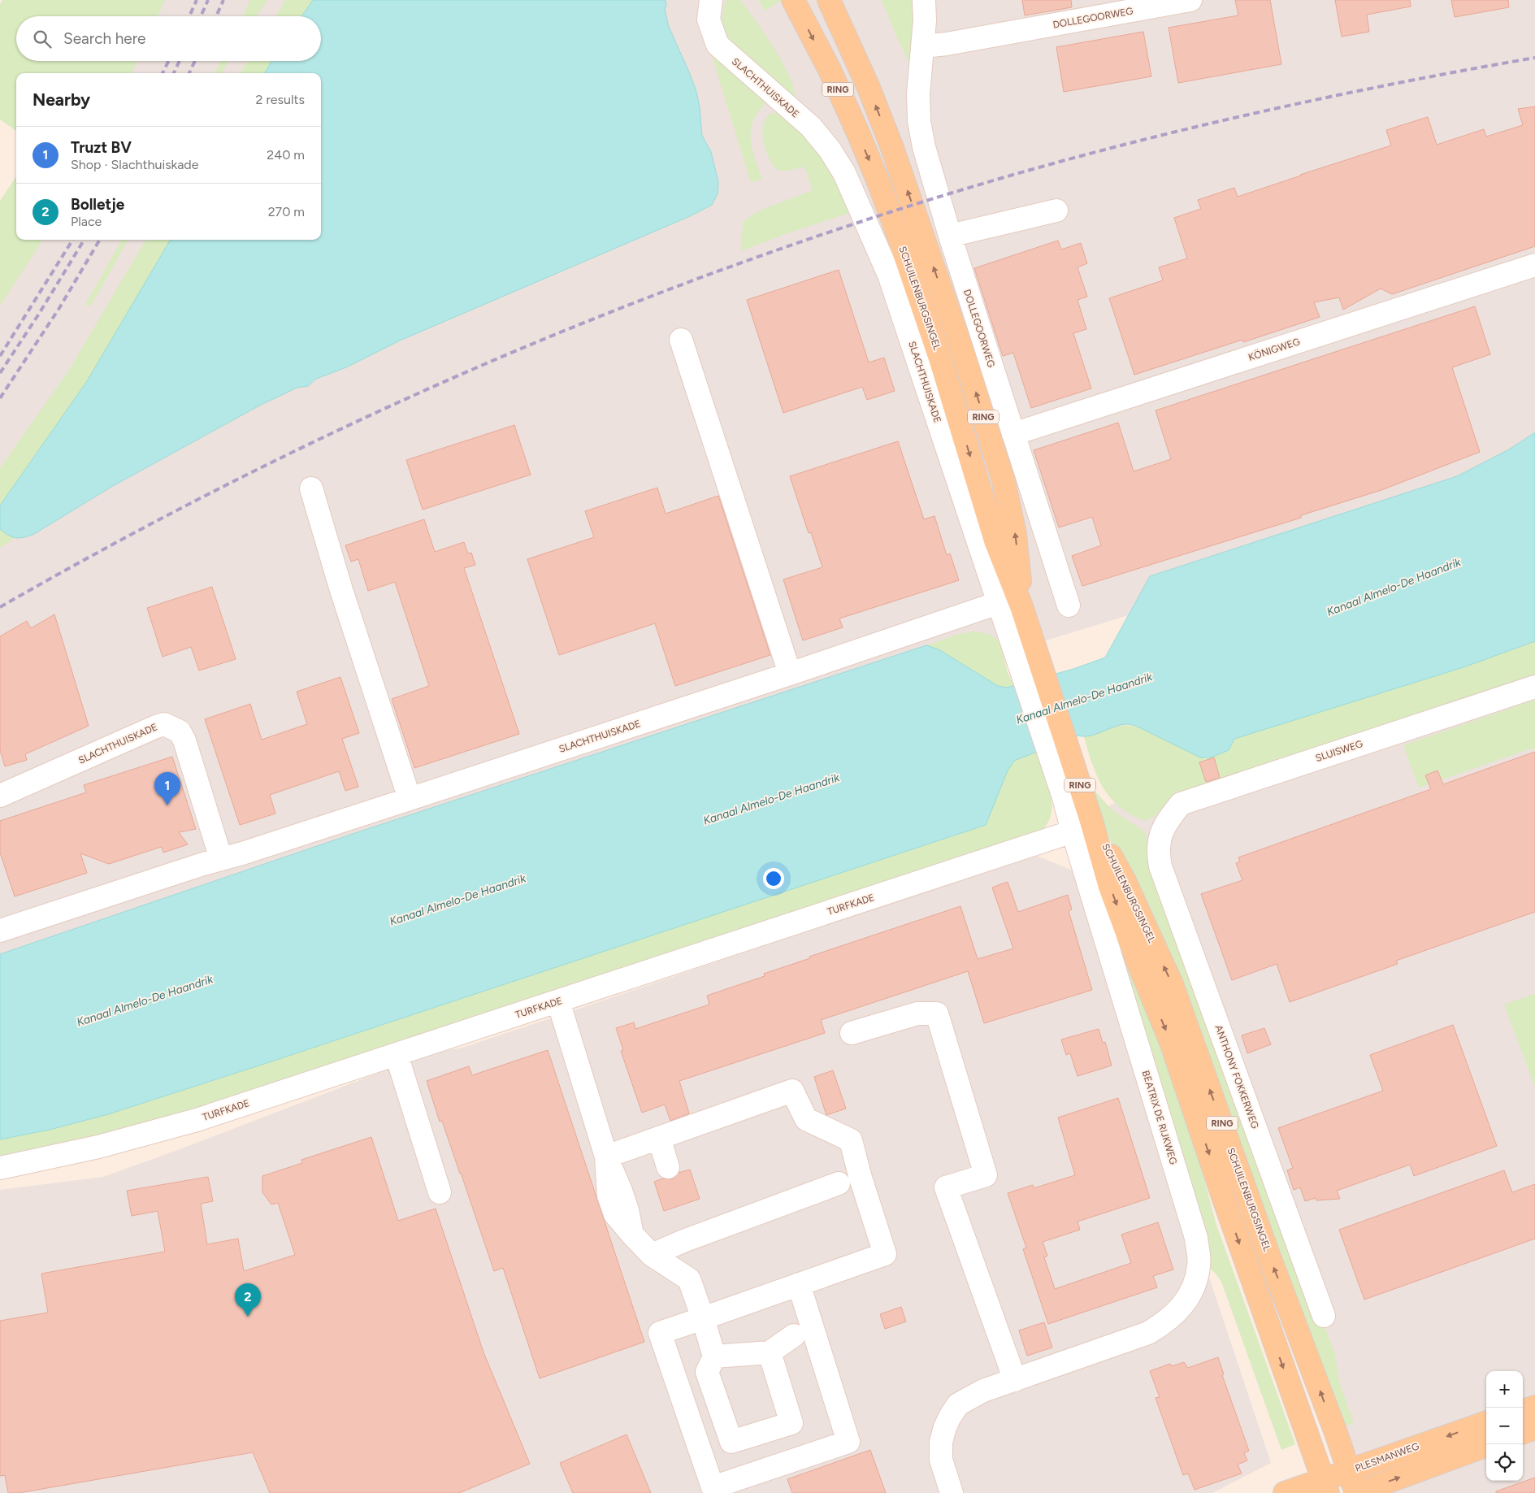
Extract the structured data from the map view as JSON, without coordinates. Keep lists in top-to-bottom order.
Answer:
{
  "streets": {
    "main road": ["RING", "SCHUILENBURGSINGEL", "PLESMANWEG"],
    "street": [
      "DOLLEGOORWEG",
      "SLACHTHUISKADE",
      "KÖNIGWEG",
      "SLUISWEG",
      "TURFKADE",
      "ANTHONY FOKKERWEG",
      "BEATRIX DE RIJKWEG"
    ]
  },
  "crossings": [
    ["DOLLEGOORWEG", "KÖNIGWEG"],
    ["RING", "SCHUILENBURGSINGEL"],
    ["RING", "PLESMANWEG"],
    ["SCHUILENBURGSINGEL", "BEATRIX DE RIJKWEG"],
    ["SCHUILENBURGSINGEL", "PLESMANWEG"],
    ["SLUISWEG", "ANTHONY FOKKERWEG"],
    ["TURFKADE", "BEATRIX DE RIJKWEG"]
  ],
  "water": ["Kanaal Almelo-De Haandrik"],
  "page": {
    "search": "Search here",
    "heading": ["Nearby", "2 results"],
    "list": [
      {
        "mark": "1",
        "name": "Truzt BV",
        "note": "Shop · Slachthuiskade",
        "value": "240 m"
      },
      {
        "mark": "2",
        "name": "Bolletje",
        "note": "Place",
        "value": "270 m"
      }
    ],
    "pins": ["1", "2"],
    "map_buttons": ["+", "−"]
  }
}
